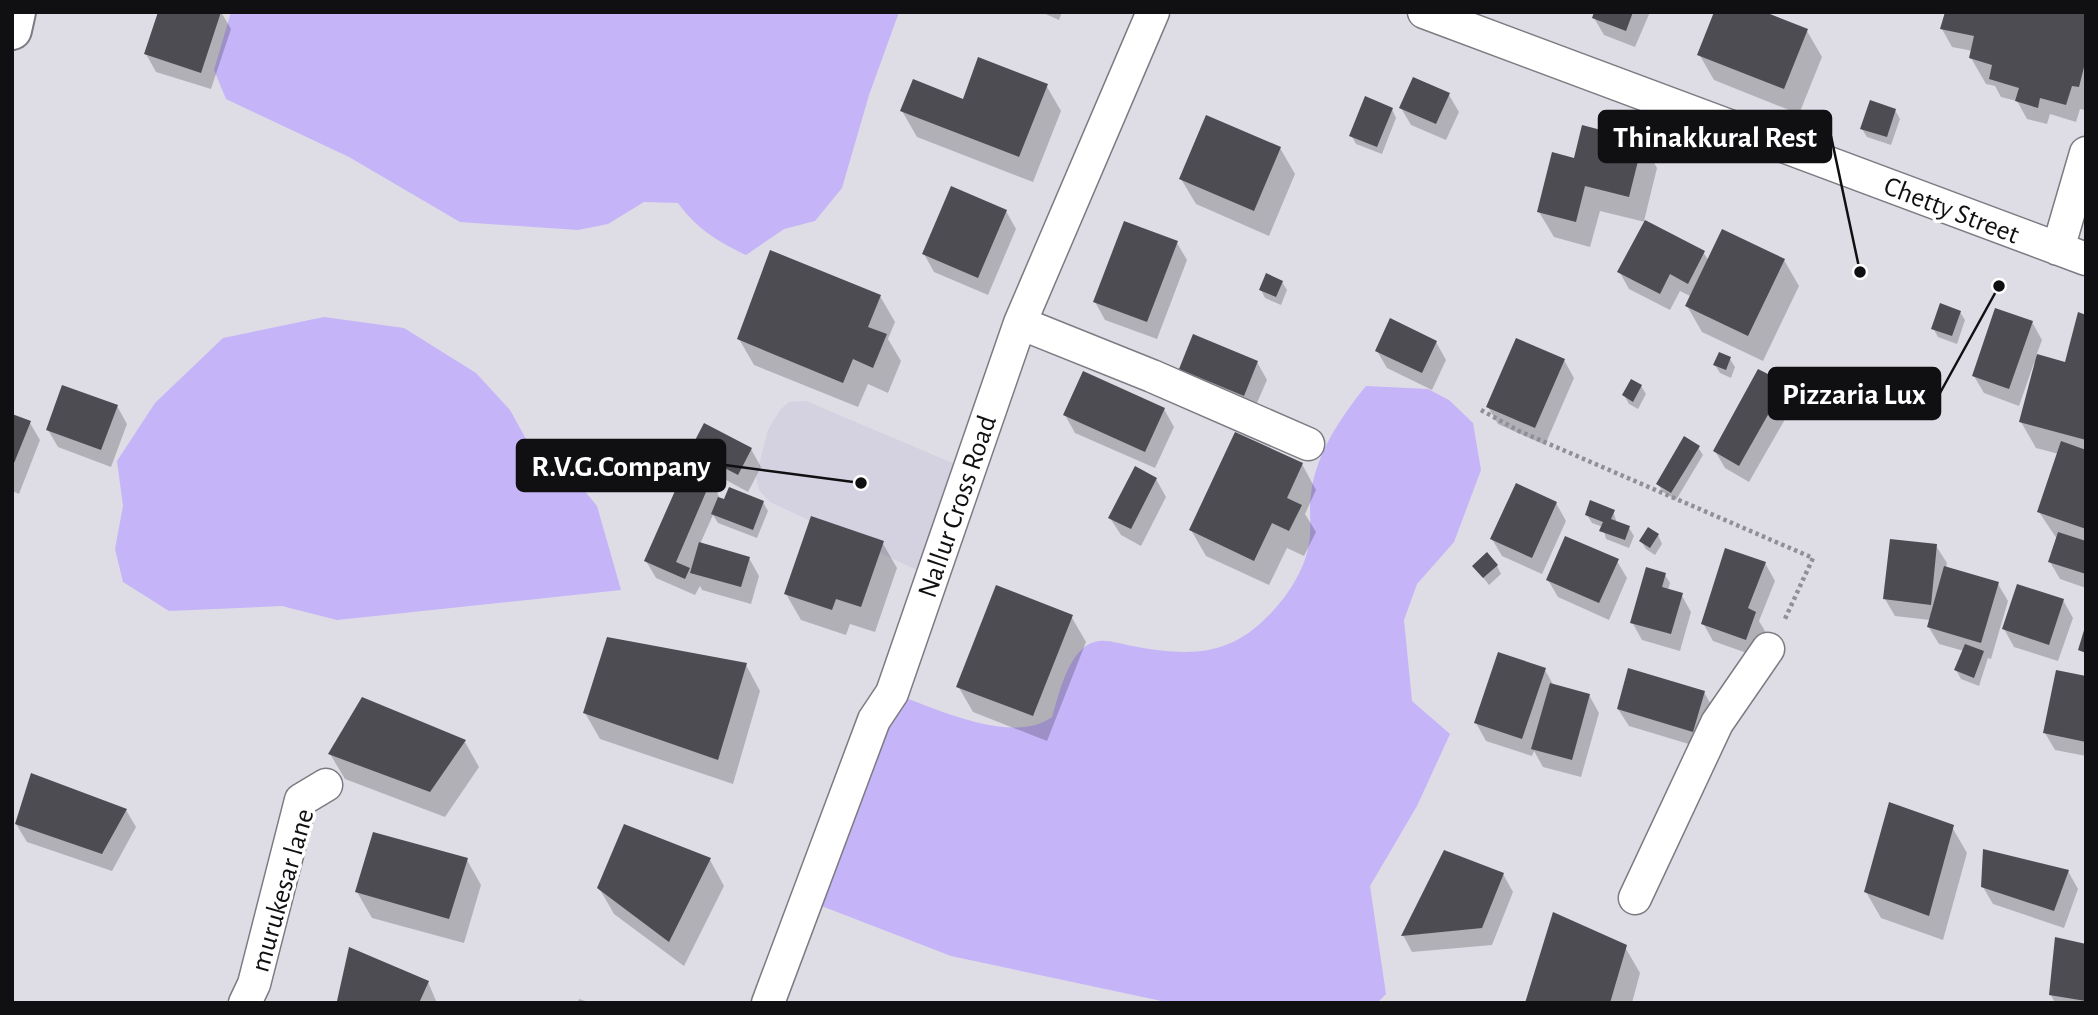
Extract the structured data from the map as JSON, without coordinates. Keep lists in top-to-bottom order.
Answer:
{
  "streets": {
    "street": ["Chetty Street", "Nallur Cross Road", "murukesar lane"]
  },
  "places": ["Thinakkural Rest", "Pizzaria Lux", "R.V.G.Company"]
}
